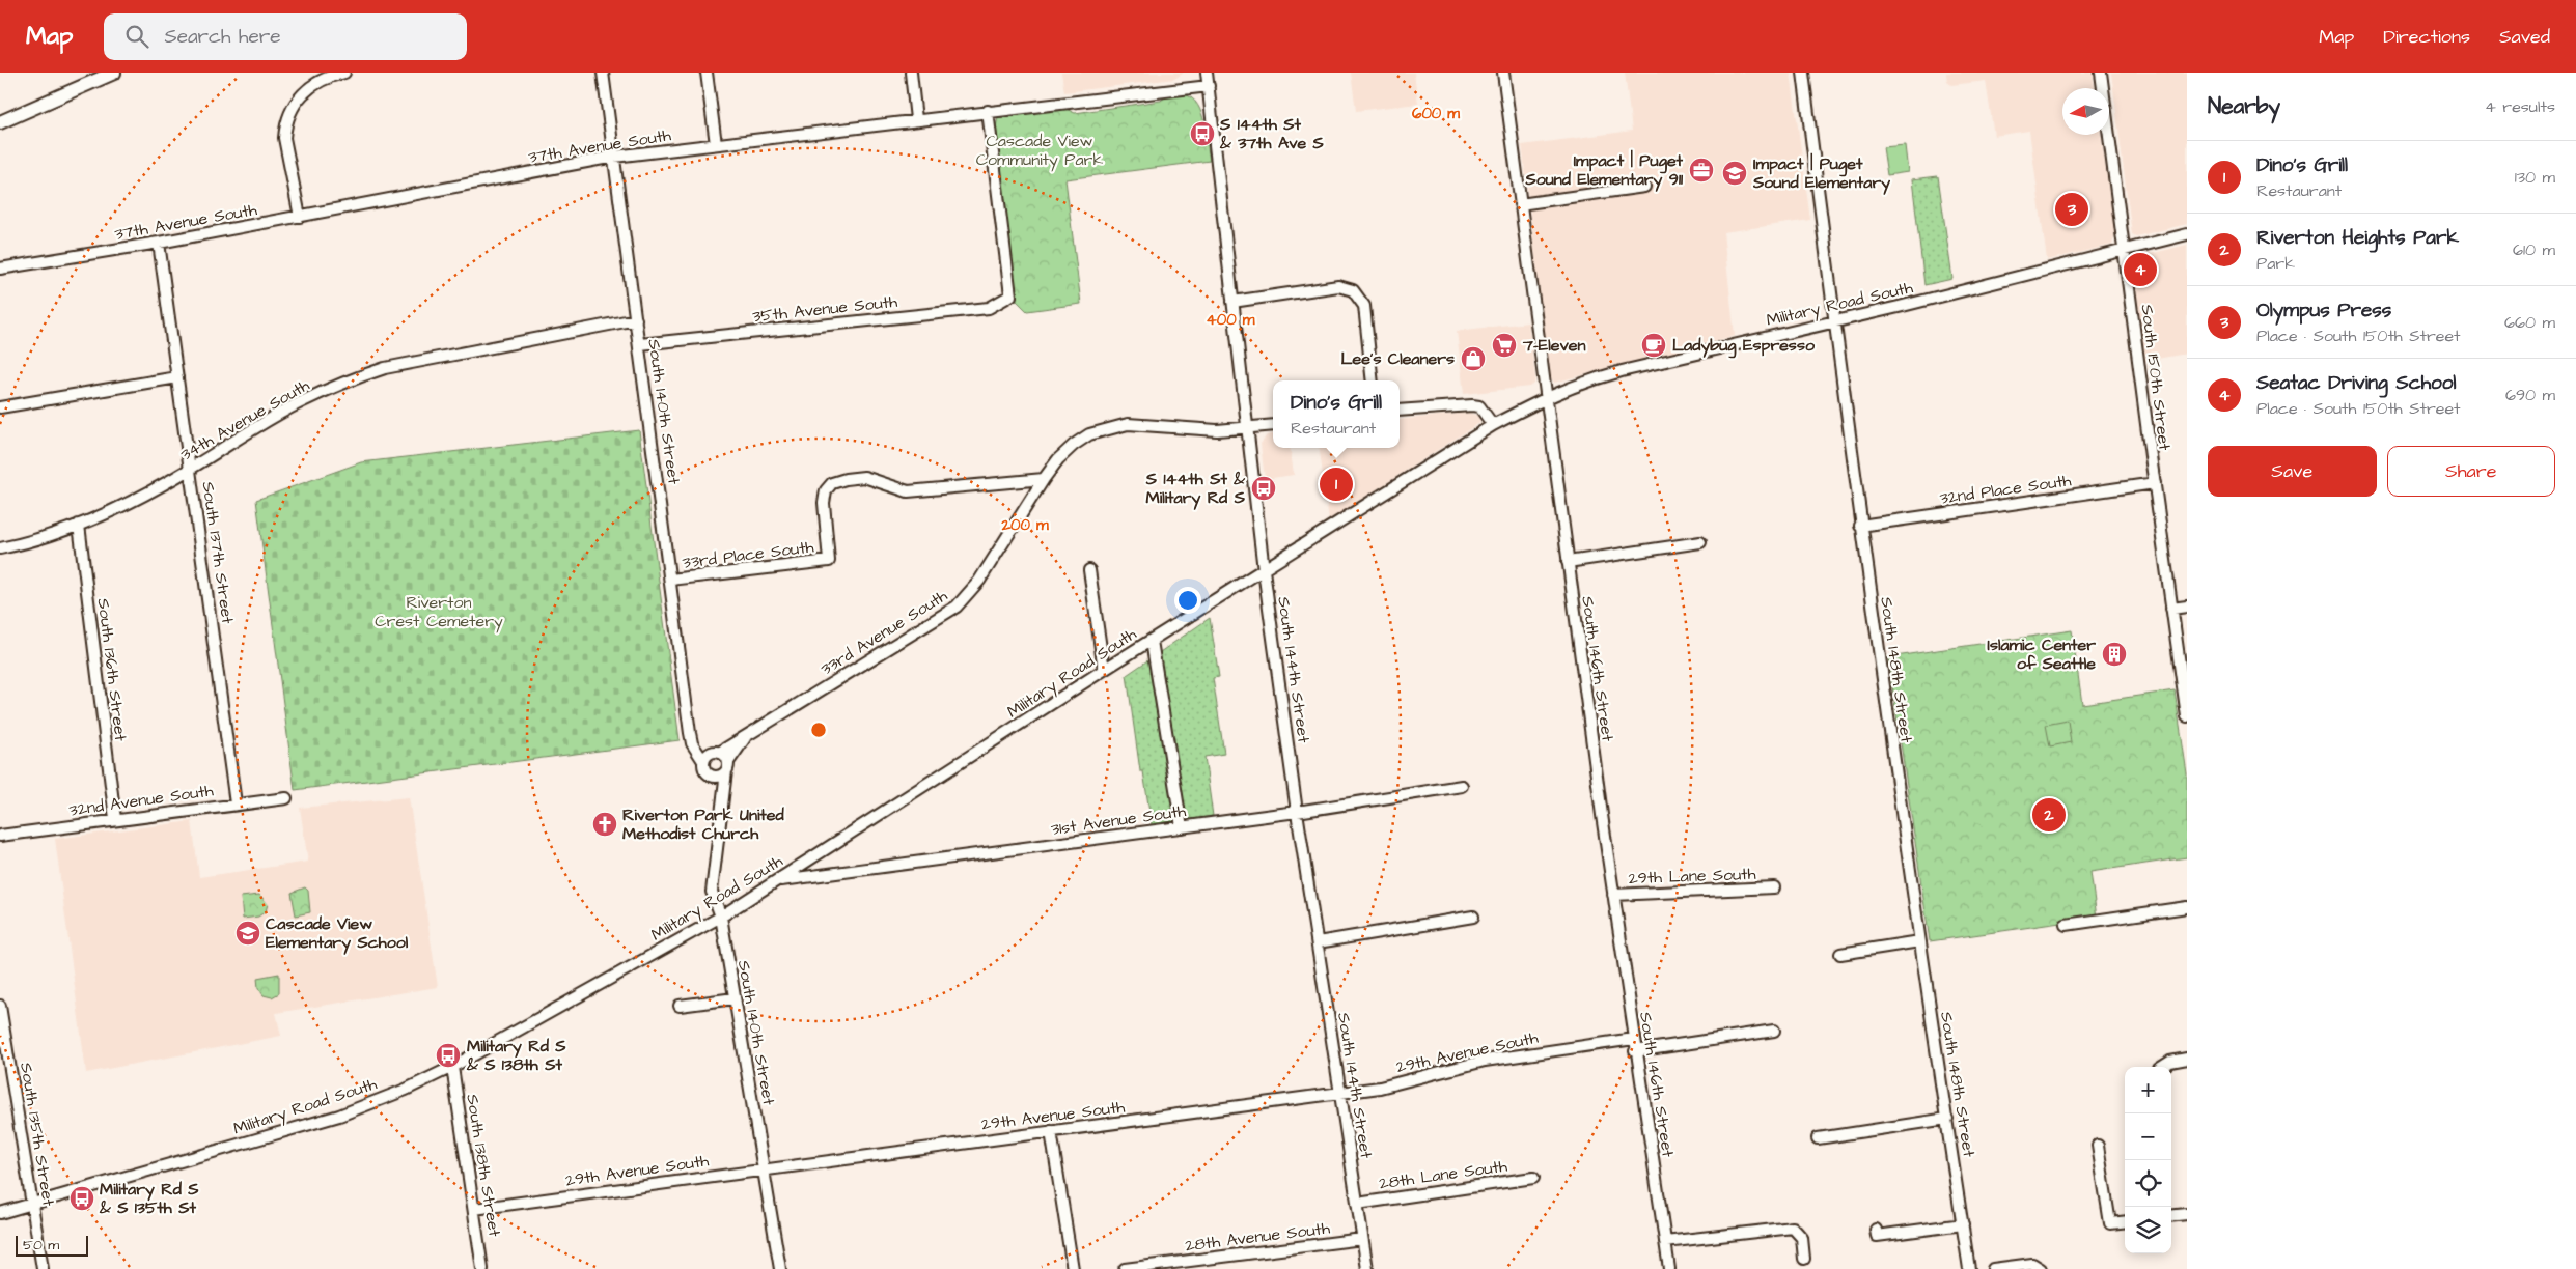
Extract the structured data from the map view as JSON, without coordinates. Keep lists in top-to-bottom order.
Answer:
{
  "streets": {
    "street": [
      "37th Avenue South",
      "Military Road South",
      "35th Avenue South",
      "South 150th Street",
      "South 140th Street",
      "34th Avenue South",
      "32nd Place South",
      "South 137th Street",
      "33rd Place South",
      "33rd Avenue South",
      "South 146th Street",
      "South 136th Street",
      "South 144th Street",
      "South 148th Street",
      "32nd Avenue South",
      "31st Avenue South",
      "29th Lane South",
      "29th Avenue South",
      "South 135th Street",
      "South 138th Street",
      "28th Lane South",
      "28th Avenue South"
    ]
  },
  "crossings": [
    ["37th Avenue South", "35th Avenue South"],
    ["37th Avenue South", "South 140th Street"],
    ["37th Avenue South", "South 137th Street"],
    ["37th Avenue South", "South 144th Street"],
    ["Military Road South", "South 150th Street"],
    ["Military Road South", "South 140th Street"],
    ["Military Road South", "South 146th Street"],
    ["Military Road South", "South 144th Street"],
    ["Military Road South", "South 148th Street"],
    ["Military Road South", "31st Avenue South"],
    ["Military Road South", "South 135th Street"],
    ["Military Road South", "South 138th Street"],
    ["35th Avenue South", "South 140th Street"],
    ["South 150th Street", "32nd Place South"],
    ["South 140th Street", "34th Avenue South"],
    ["South 140th Street", "33rd Place South"],
    ["South 140th Street", "33rd Avenue South"],
    ["South 140th Street", "29th Avenue South"],
    ["34th Avenue South", "South 137th Street"],
    ["34th Avenue South", "South 136th Street"],
    ["32nd Place South", "South 148th Street"],
    ["South 137th Street", "32nd Avenue South"],
    ["33rd Place South", "33rd Avenue South"],
    ["South 146th Street", "29th Lane South"],
    ["South 146th Street", "29th Avenue South"],
    ["South 136th Street", "32nd Avenue South"],
    ["South 144th Street", "31st Avenue South"],
    ["South 144th Street", "29th Avenue South"],
    ["South 144th Street", "28th Lane South"],
    ["South 144th Street", "28th Avenue South"],
    ["29th Avenue South", "South 138th Street"]
  ],
  "parks": ["Cascade View Community Park", "Riverton Crest Cemetery"],
  "places": {
    "bus stop": [
      "S 144th St & 37th Ave S",
      "S 144th St & Military Rd S",
      "Military Rd S & S 138th St",
      "Military Rd S & S 135th St"
    ],
    "office": ["Impact | Puget Sound Elementary 911"],
    "school or university": ["Impact | Puget Sound Elementary", "Cascade View Elementary School"],
    "supermarket": ["7-Eleven"],
    "cafe": ["Ladybug Espresso"],
    "shop": ["Lee's Cleaners"],
    "building": ["Islamic Center of Seattle"],
    "church": ["Riverton Park United Methodist Church"]
  },
  "scale_bar": "50 m",
  "north": "left",
  "page": {
    "header": "Map",
    "search": "Search here",
    "nav": ["Map", "Directions", "Saved"],
    "heading": ["Nearby", "4 results"],
    "list": [
      {
        "mark": "1",
        "name": "Dino's Grill",
        "note": "Restaurant",
        "value": "130 m"
      },
      {
        "mark": "2",
        "name": "Riverton Heights Park",
        "note": "Park",
        "value": "610 m"
      },
      {
        "mark": "3",
        "name": "Olympus Press",
        "note": "Place · South 150th Street",
        "value": "660 m"
      },
      {
        "mark": "4",
        "name": "Seatac Driving School",
        "note": "Place · South 150th Street",
        "value": "690 m"
      }
    ],
    "pins": [
      "3",
      "4",
      "1",
      "2"
    ],
    "popup": ["Dino's Grill", "Restaurant"],
    "buttons": ["Save", "Share"],
    "map_buttons": ["+", "−"],
    "scale": "50 m"
  },
  "rings": ["600 m", "400 m", "200 m"]
}
